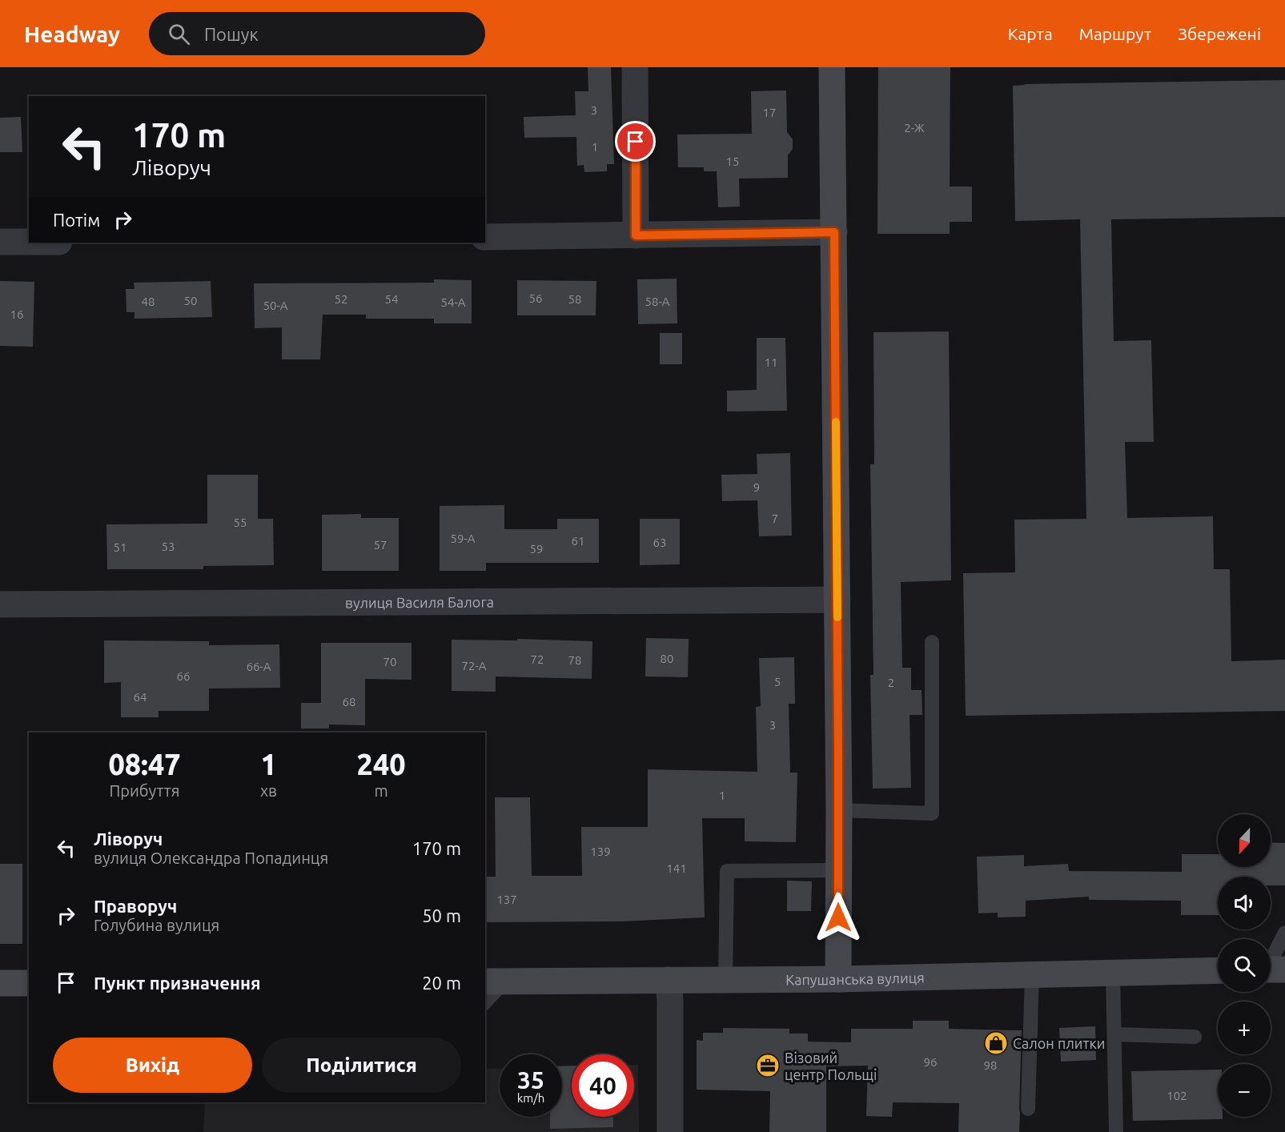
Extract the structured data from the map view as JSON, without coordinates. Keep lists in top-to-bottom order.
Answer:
{
  "streets": {
    "street": ["вулиця Василя Балога", "Капушанська вулиця"]
  },
  "places": {
    "shop": ["Салон плитки"],
    "office": ["Візовий центр Польщі"]
  },
  "house_numbers": [
    "3",
    "17",
    "2-Ж",
    "1",
    "15",
    "56",
    "52",
    "54",
    "58",
    "50",
    "48",
    "58-А",
    "54-А",
    "50-А",
    "16",
    "11",
    "9",
    "7",
    "55",
    "59-А",
    "61",
    "63",
    "57",
    "53",
    "51",
    "59",
    "80",
    "72",
    "78",
    "70",
    "72-А",
    "66-А",
    "66",
    "5",
    "2",
    "64",
    "68",
    "3",
    "1",
    "139",
    "141",
    "137",
    "96",
    "98",
    "102"
  ],
  "north": "bottom",
  "page": {
    "header": "Headway",
    "search": "Пошук",
    "nav": ["Карта", "Маршрут", "Збережені"],
    "turn": ["170 m", "Ліворуч"],
    "then": "Потім",
    "eta": [
      "08:47",
      "Прибуття",
      "1",
      "хв",
      "240",
      "m"
    ],
    "map_buttons": ["+", "−"],
    "list": [
      {
        "name": "Ліворуч",
        "note": "вулиця Олександра Попадинця",
        "value": "170 m"
      },
      {
        "name": "Праворуч",
        "note": "Голубина вулиця",
        "value": "50 m"
      },
      {
        "name": "Пункт призначення",
        "value": "20 m"
      }
    ],
    "buttons": ["Вихід", "Поділитися"],
    "speed": "35 km/h",
    "limit": "40"
  }
}
